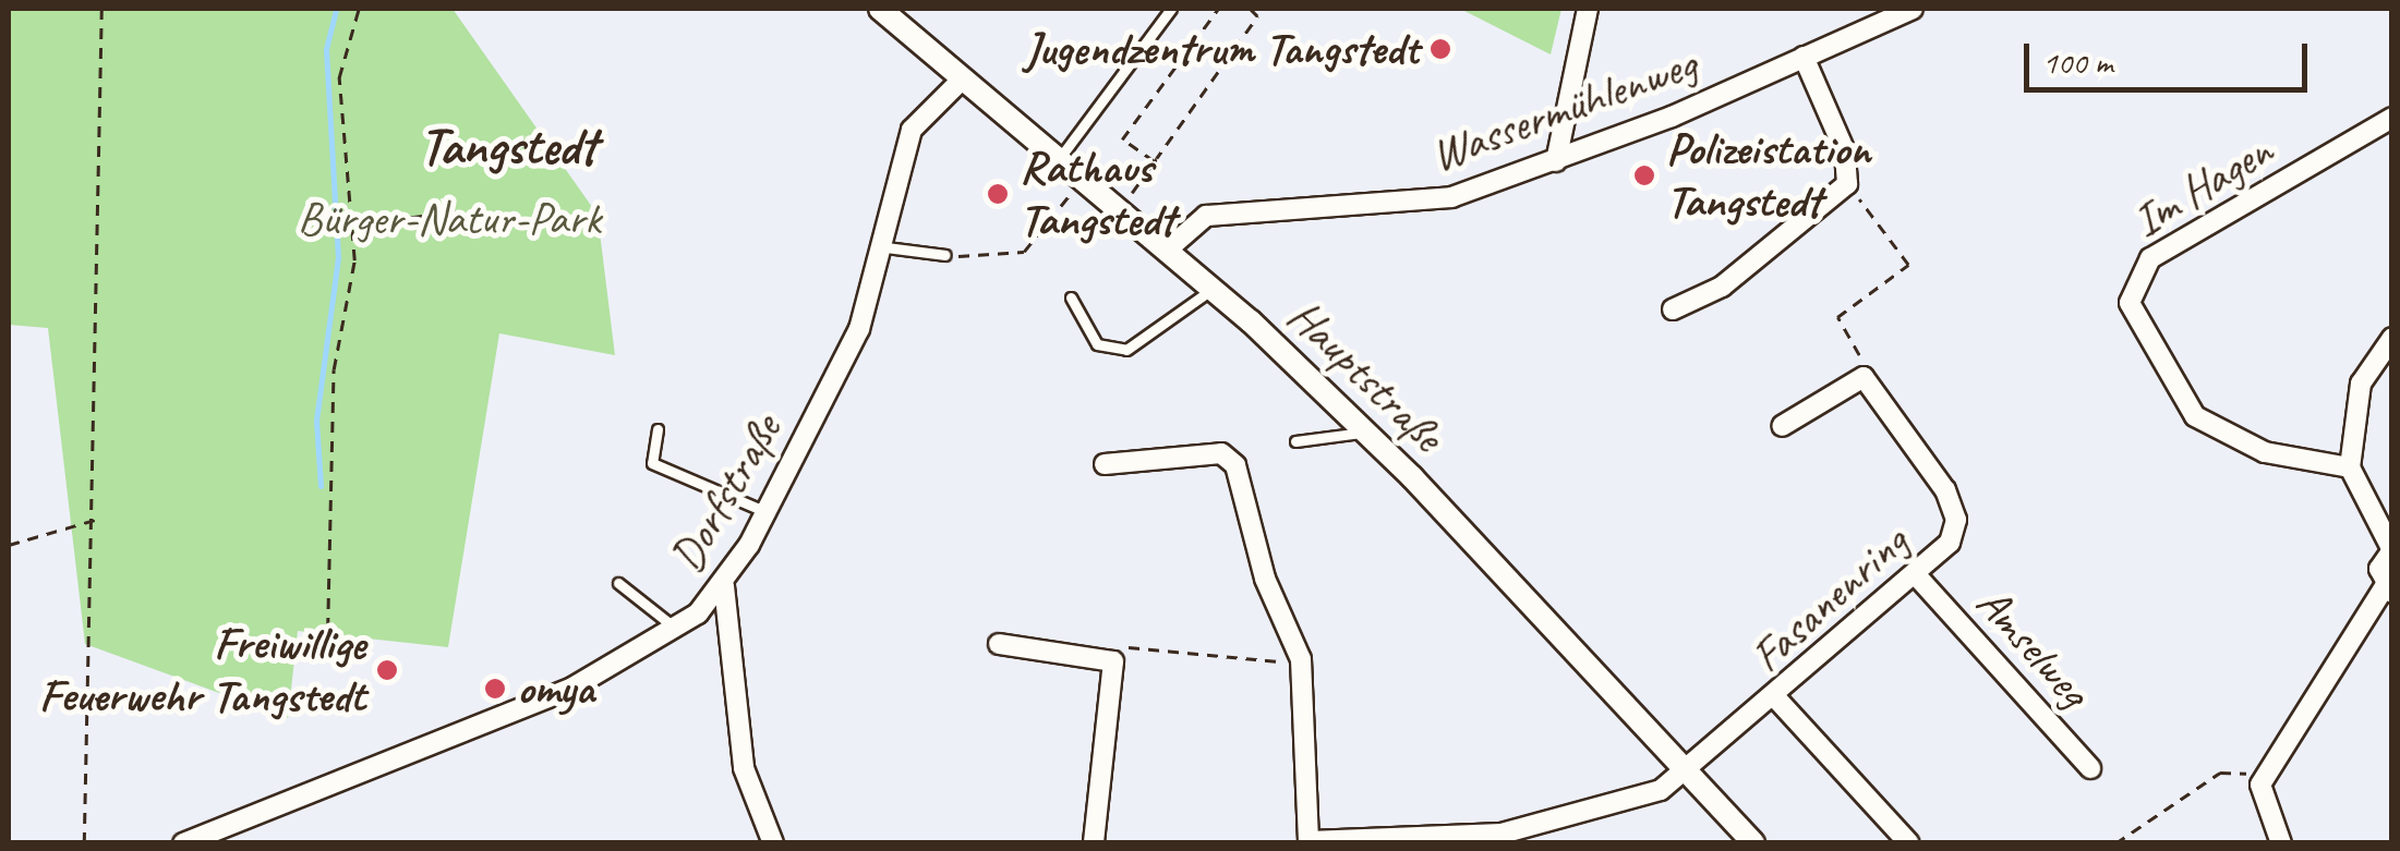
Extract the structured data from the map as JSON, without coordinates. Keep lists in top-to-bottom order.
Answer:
{
  "streets": {
    "street": [
      "Wassermühlenweg",
      "Im Hagen",
      "Hauptstraße",
      "Dorfstraße",
      "Fasanenring",
      "Amselweg"
    ]
  },
  "crossings": [
    ["Wassermühlenweg", "Hauptstraße"],
    ["Hauptstraße", "Dorfstraße"],
    ["Hauptstraße", "Fasanenring"],
    ["Fasanenring", "Amselweg"]
  ],
  "districts": ["Tangstedt"],
  "parks": ["Bürger-Natur-Park"],
  "places": [
    "Jugendzentrum Tangstedt",
    "Polizeistation Tangstedt",
    "Rathaus Tangstedt",
    "Freiwillige Feuerwehr Tangstedt",
    "omya"
  ],
  "scale_bar": "100 m"
}
